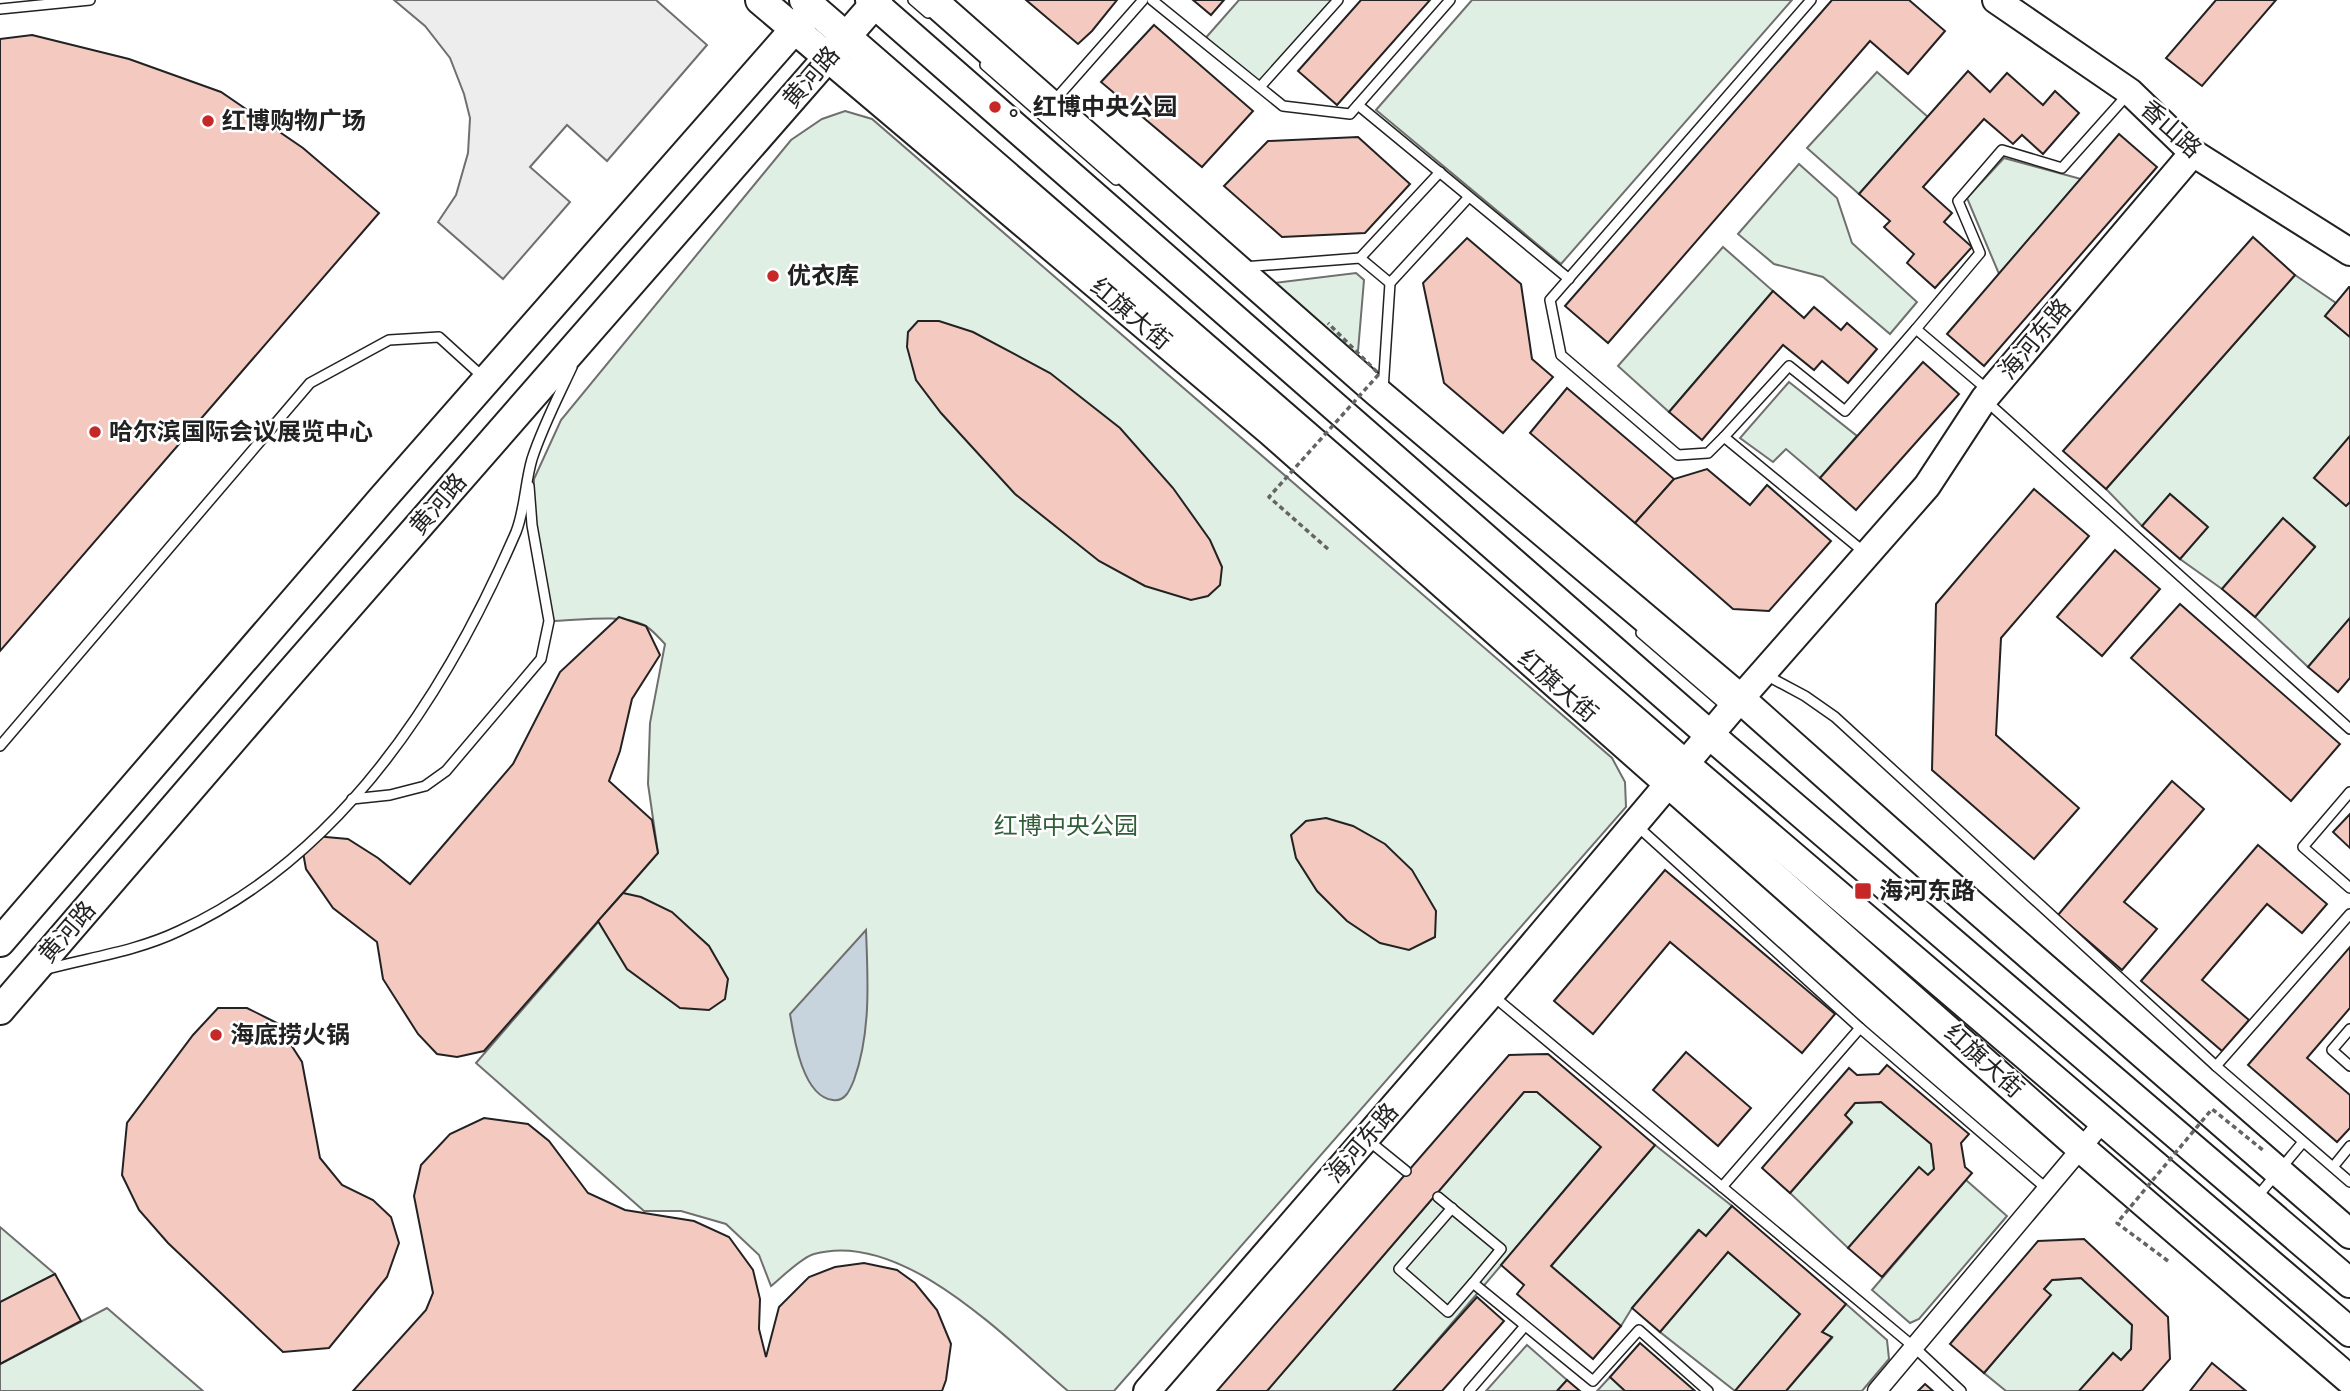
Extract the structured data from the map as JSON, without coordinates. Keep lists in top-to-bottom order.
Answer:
{
  "streets": {
    "main road": ["黄河路", "红旗大街"],
    "street": ["香山路", "海河东路"]
  },
  "crossings": [
    ["黄河路", "红旗大街"],
    ["香山路", "海河东路"],
    ["红旗大街", "海河东路"]
  ],
  "parks": ["红博中央公园"],
  "places": {
    "other": [
      "。红博中央公园",
      "红博购物广场",
      "优衣库",
      "哈尔滨国际会议展览中心",
      "海底捞火锅"
    ],
    "transit": ["海河东路"]
  }
}
